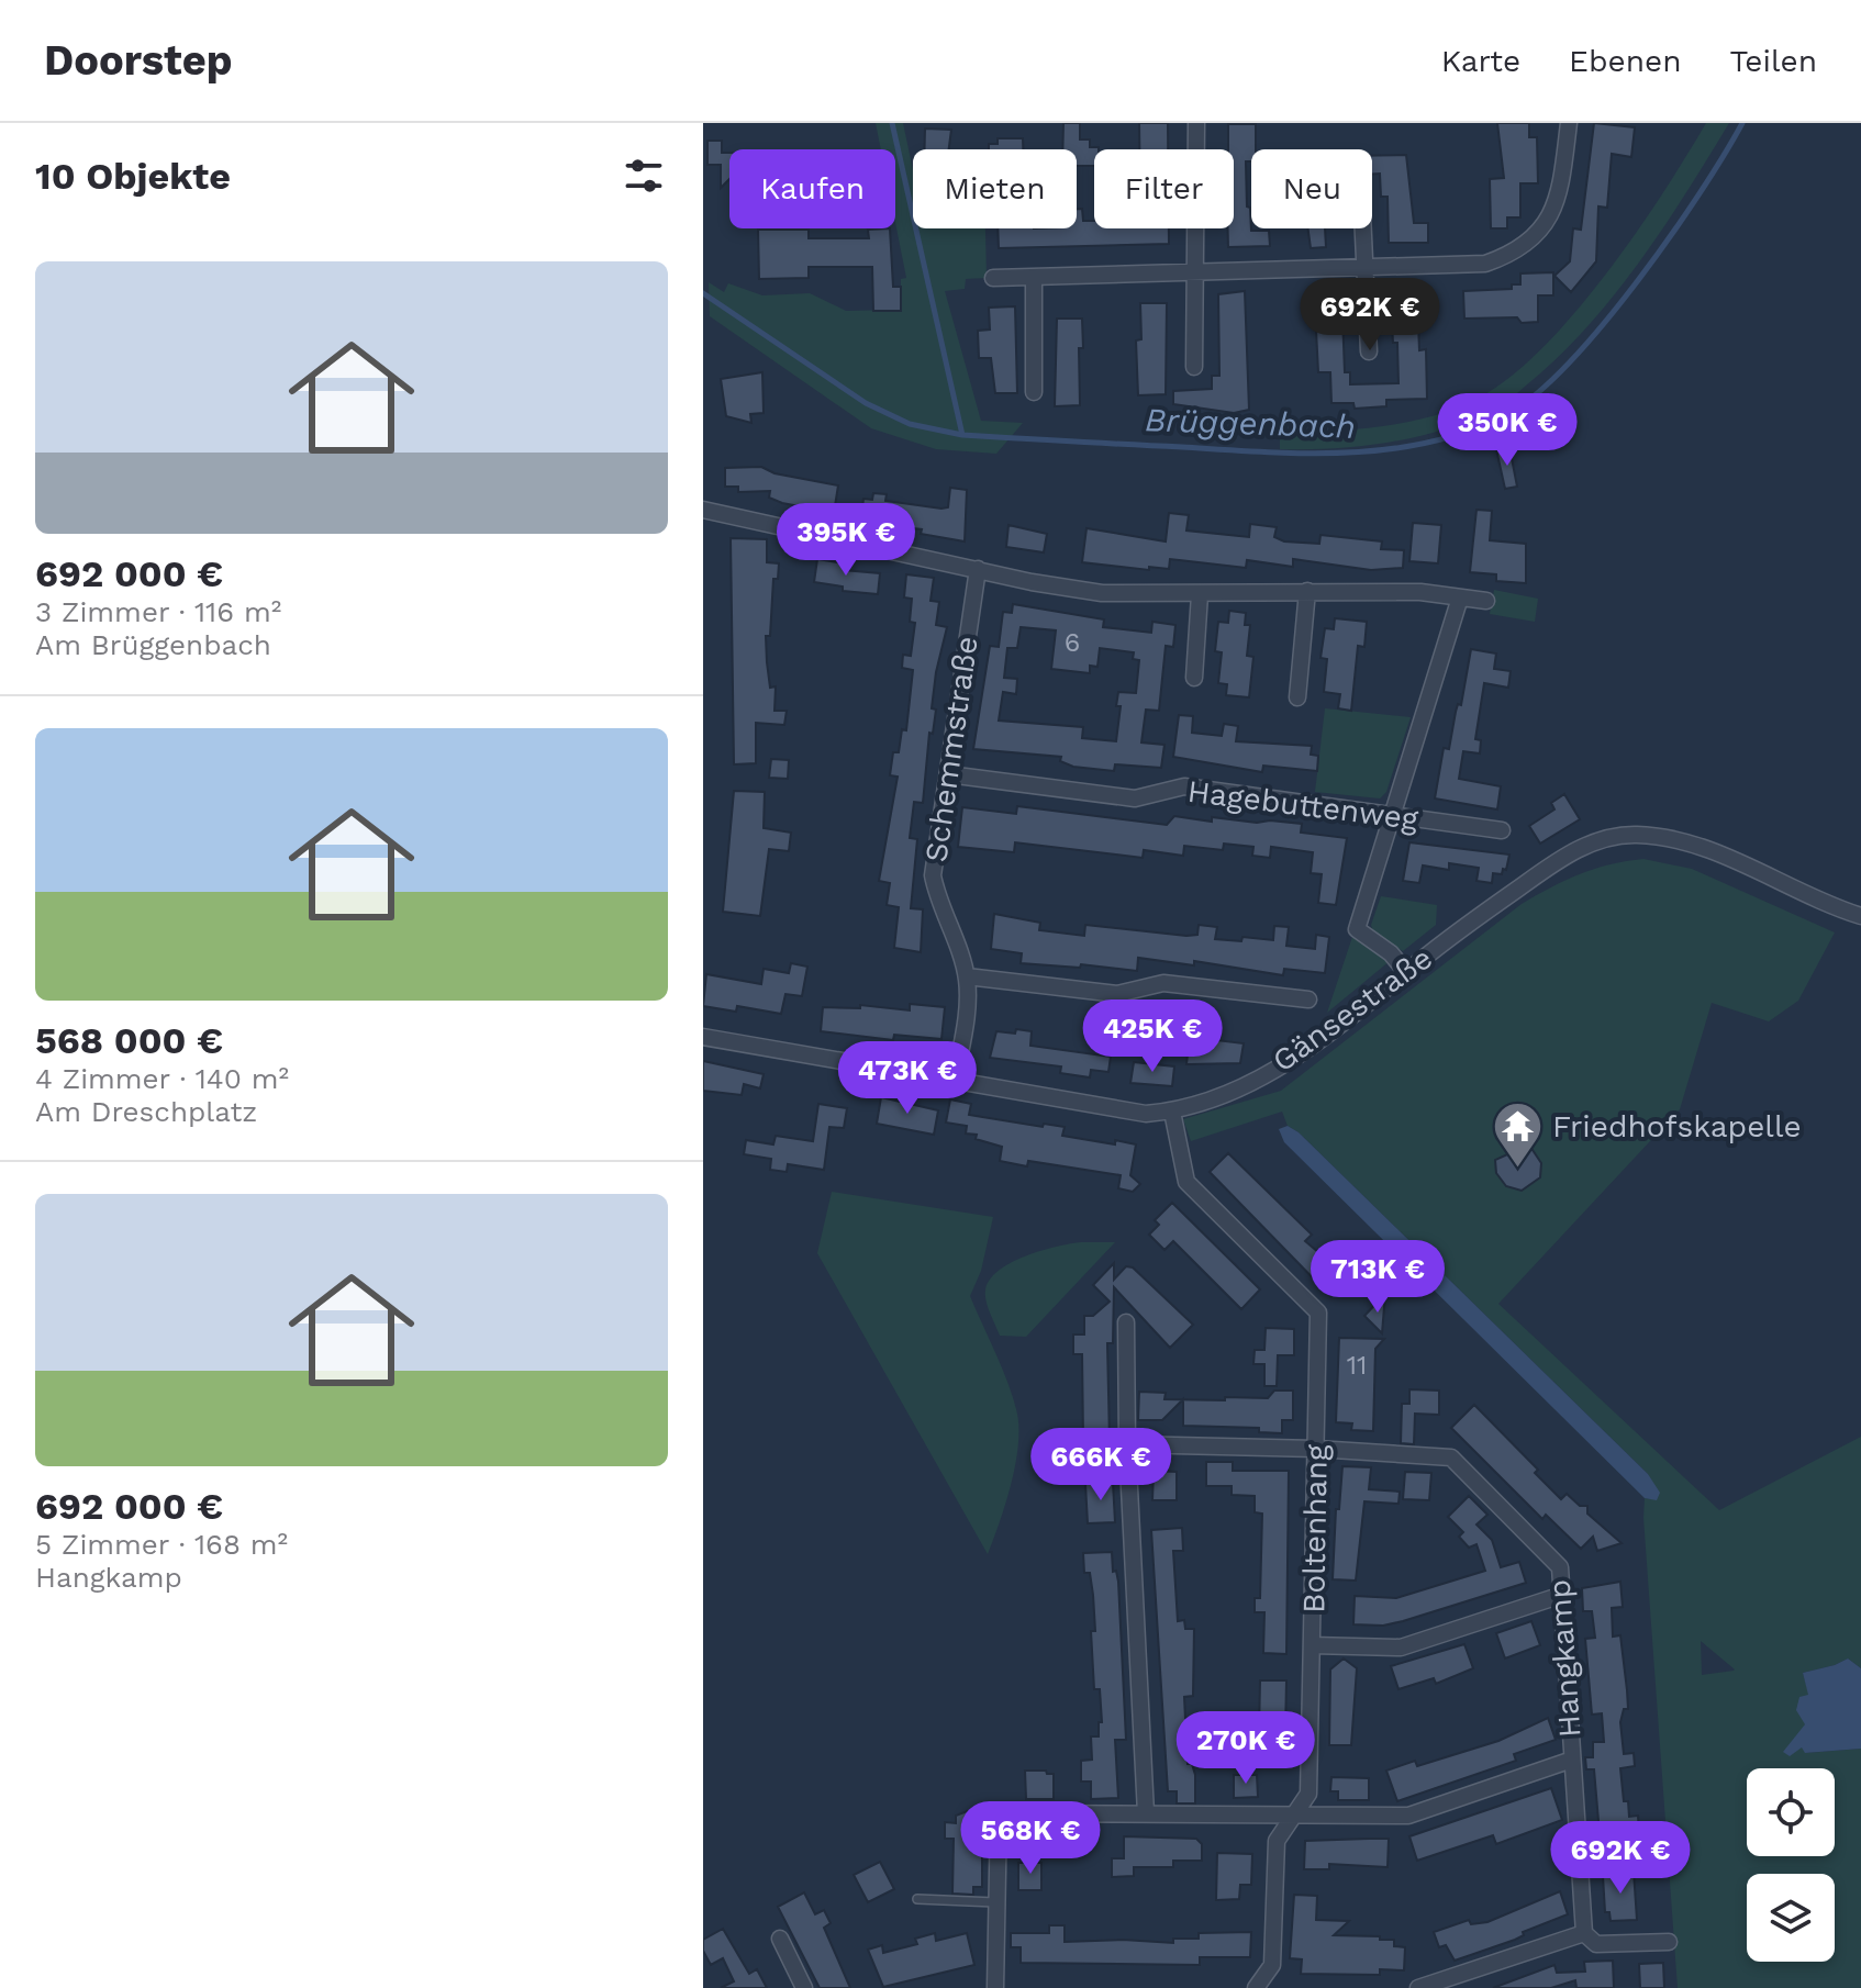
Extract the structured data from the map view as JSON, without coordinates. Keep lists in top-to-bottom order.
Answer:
{
  "streets": {
    "street": [
      "Schemmstraße",
      "Hagebuttenweg",
      "Gänsestraße",
      "Boltenhang",
      "Hangkamp"
    ]
  },
  "crossings": [
    ["Schemmstraße", "Hagebuttenweg"],
    ["Schemmstraße", "Gänsestraße"],
    ["Gänsestraße", "Boltenhang"],
    ["Boltenhang", "Hangkamp"]
  ],
  "water": ["Brüggenbach"],
  "places": {
    "temple": ["Friedhofskapelle"]
  },
  "house_numbers": ["6", "11"],
  "page": {
    "header": "Doorstep",
    "nav": ["Karte", "Ebenen", "Teilen"],
    "heading": "10 Objekte",
    "chip": [
      "Kaufen",
      "Mieten",
      "Filter",
      "Neu"
    ],
    "list": [
      {
        "name": "692 000 €",
        "note": "3 Zimmer · 116 m² · Am Brüggenbach"
      },
      {
        "name": "568 000 €",
        "note": "4 Zimmer · 140 m² · Am Dreschplatz"
      },
      {
        "name": "692 000 €",
        "note": "5 Zimmer · 168 m² · Hangkamp"
      }
    ],
    "price": [
      "692K €",
      "350K €",
      "395K €",
      "425K €",
      "473K €",
      "713K €",
      "666K €",
      "270K €",
      "568K €",
      "692K €"
    ]
  }
}
